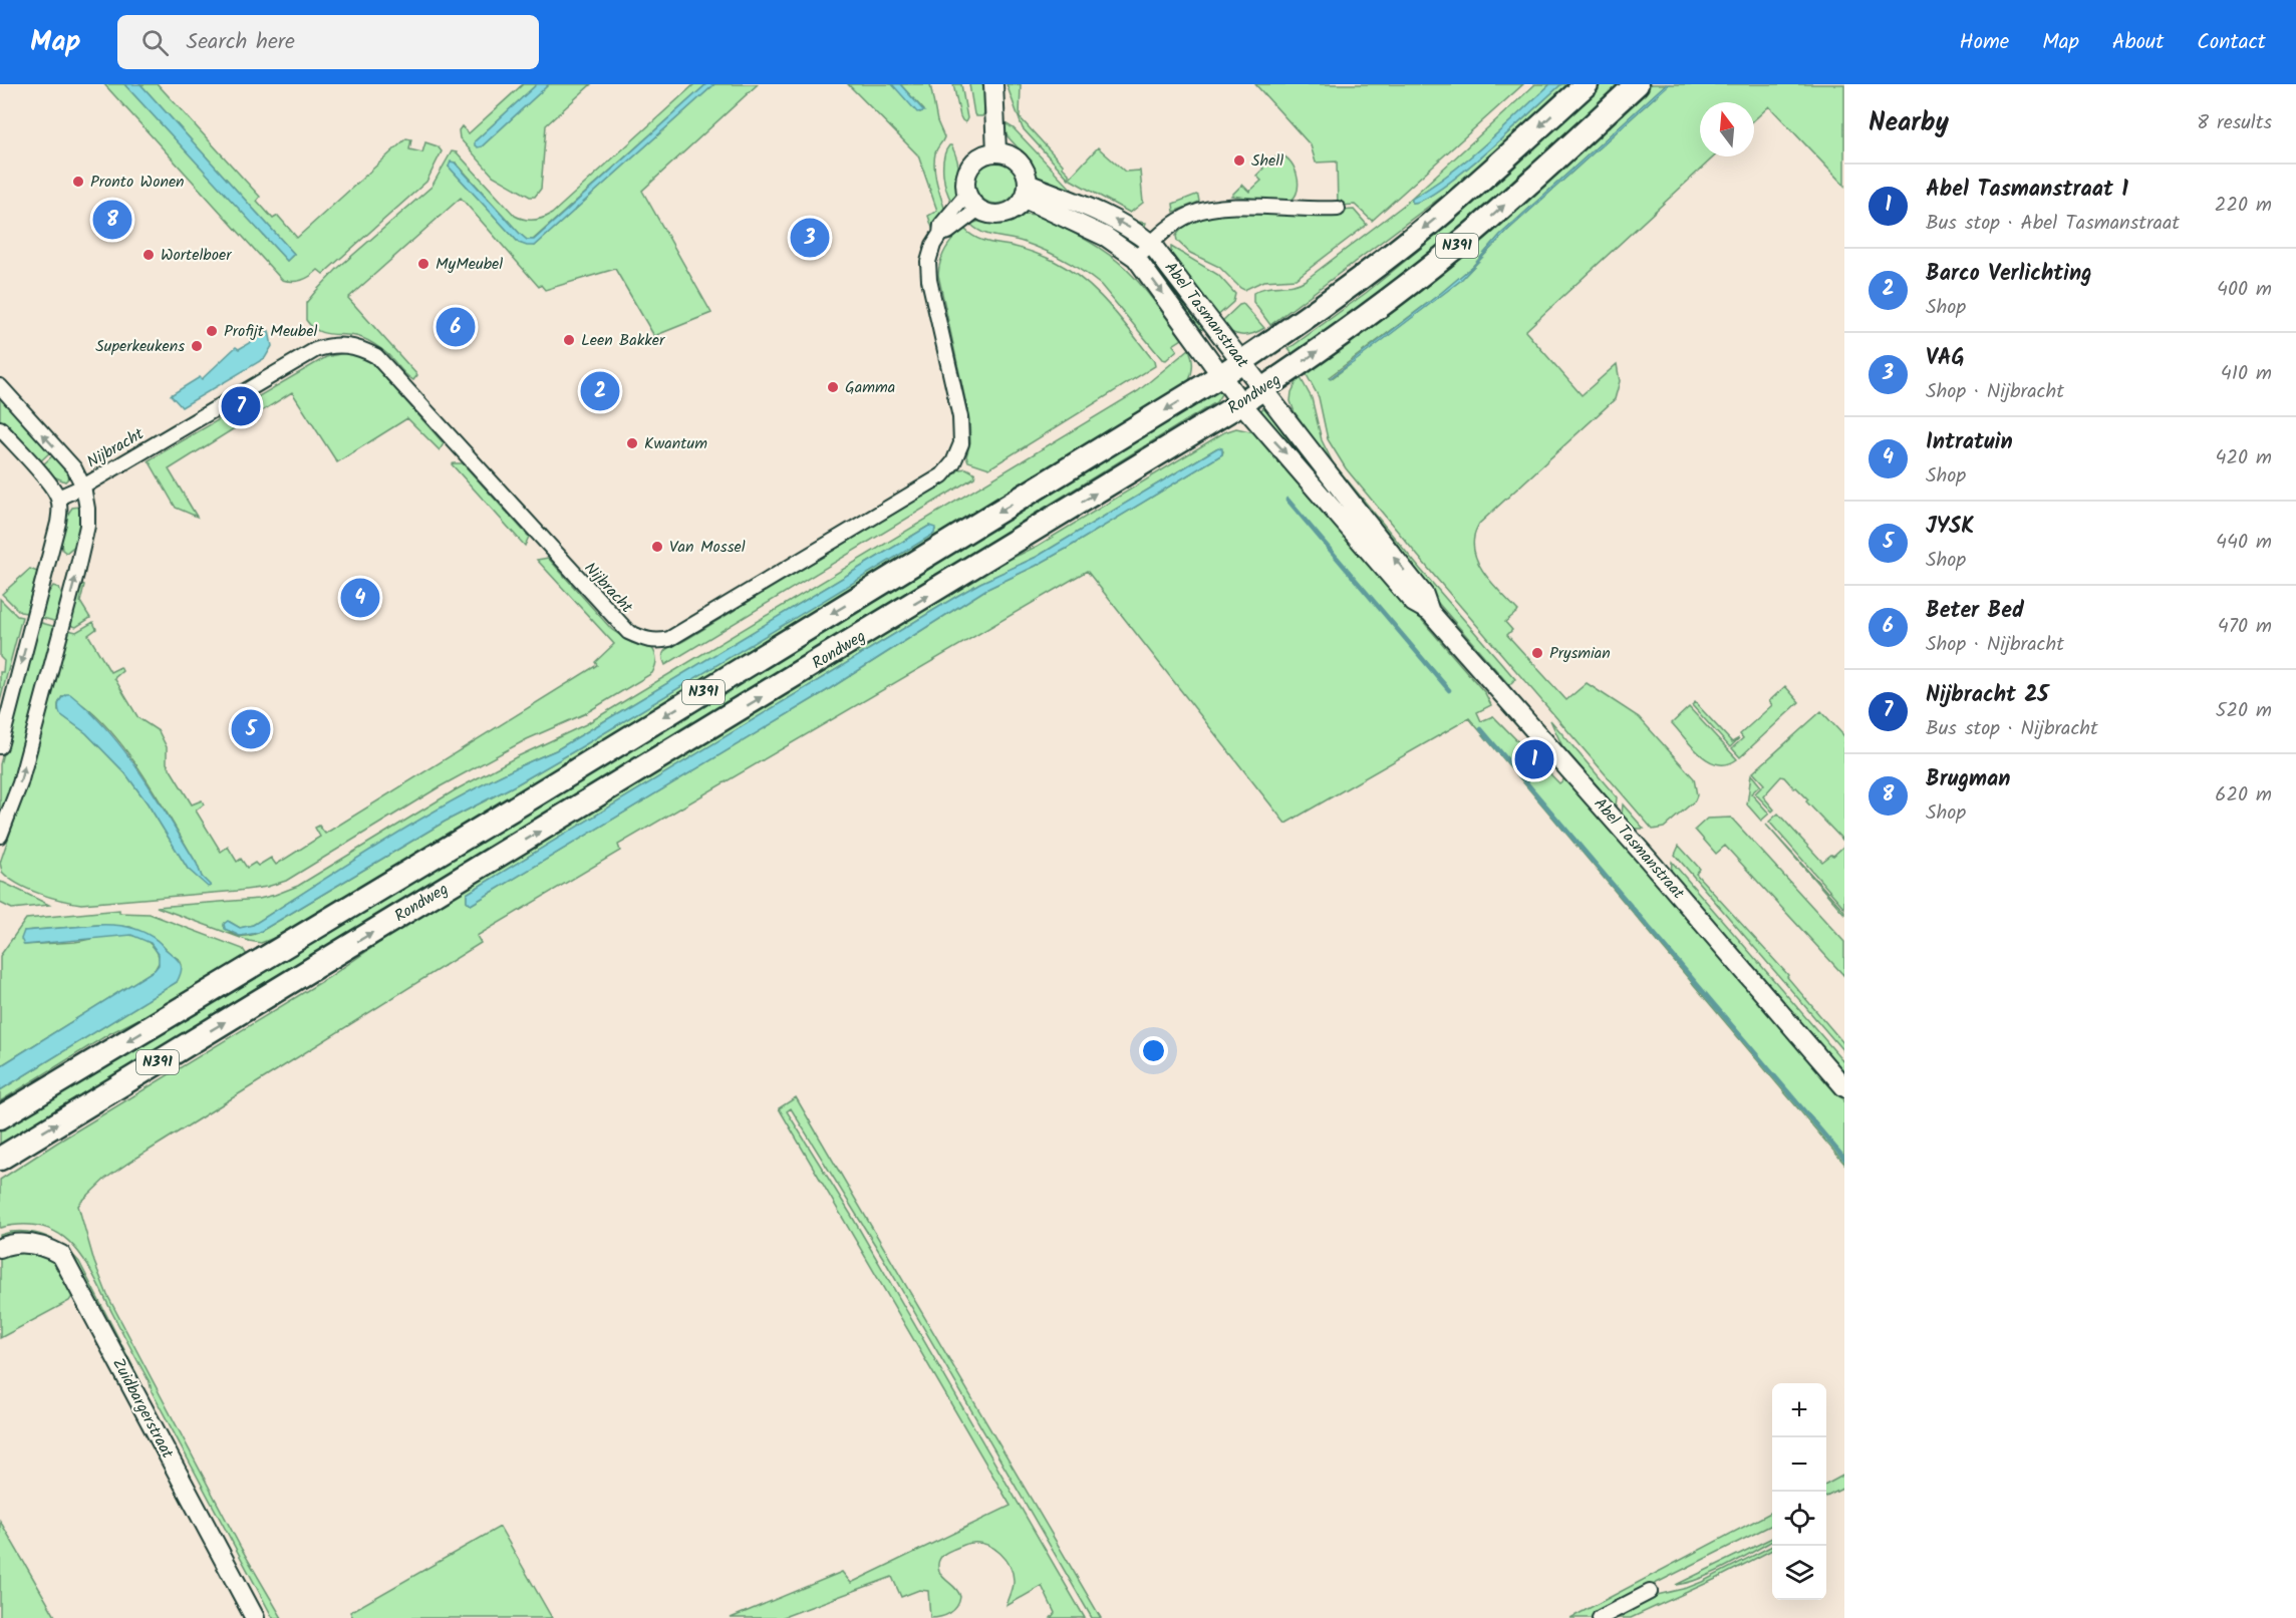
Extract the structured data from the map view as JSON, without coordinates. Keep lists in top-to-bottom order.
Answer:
{
  "streets": {
    "main road": ["N391", "Rondweg"],
    "street": ["Abel Tasmanstraat", "Nijbracht", "Zuidbargerstraat"]
  },
  "crossings": [
    ["Abel Tasmanstraat", "Rondweg"],
    ["Abel Tasmanstraat", "Nijbracht"]
  ],
  "places": [
    "Shell",
    "Pronto Wonen",
    "Wortelboer",
    "MyMeubel",
    "Profijt Meubel",
    "Leen Bakker",
    "Superkeukens",
    "Gamma",
    "Kwantum",
    "Van Mossel",
    "Prysmian"
  ],
  "north": "top",
  "page": {
    "header": "Map",
    "search": "Search here",
    "nav": [
      "Home",
      "Map",
      "About",
      "Contact"
    ],
    "heading": ["Nearby", "8 results"],
    "list": [
      {
        "mark": "1",
        "name": "Abel Tasmanstraat 1",
        "note": "Bus stop · Abel Tasmanstraat",
        "value": "220 m"
      },
      {
        "mark": "2",
        "name": "Barco Verlichting",
        "note": "Shop",
        "value": "400 m"
      },
      {
        "mark": "3",
        "name": "VAG",
        "note": "Shop · Nijbracht",
        "value": "410 m"
      },
      {
        "mark": "4",
        "name": "Intratuin",
        "note": "Shop",
        "value": "420 m"
      },
      {
        "mark": "5",
        "name": "JYSK",
        "note": "Shop",
        "value": "440 m"
      },
      {
        "mark": "6",
        "name": "Beter Bed",
        "note": "Shop · Nijbracht",
        "value": "470 m"
      },
      {
        "mark": "7",
        "name": "Nijbracht 25",
        "note": "Bus stop · Nijbracht",
        "value": "520 m"
      },
      {
        "mark": "8",
        "name": "Brugman",
        "note": "Shop",
        "value": "620 m"
      }
    ],
    "pins": [
      "8",
      "3",
      "6",
      "2",
      "7",
      "4",
      "5",
      "1"
    ],
    "map_buttons": ["+", "−"]
  }
}
